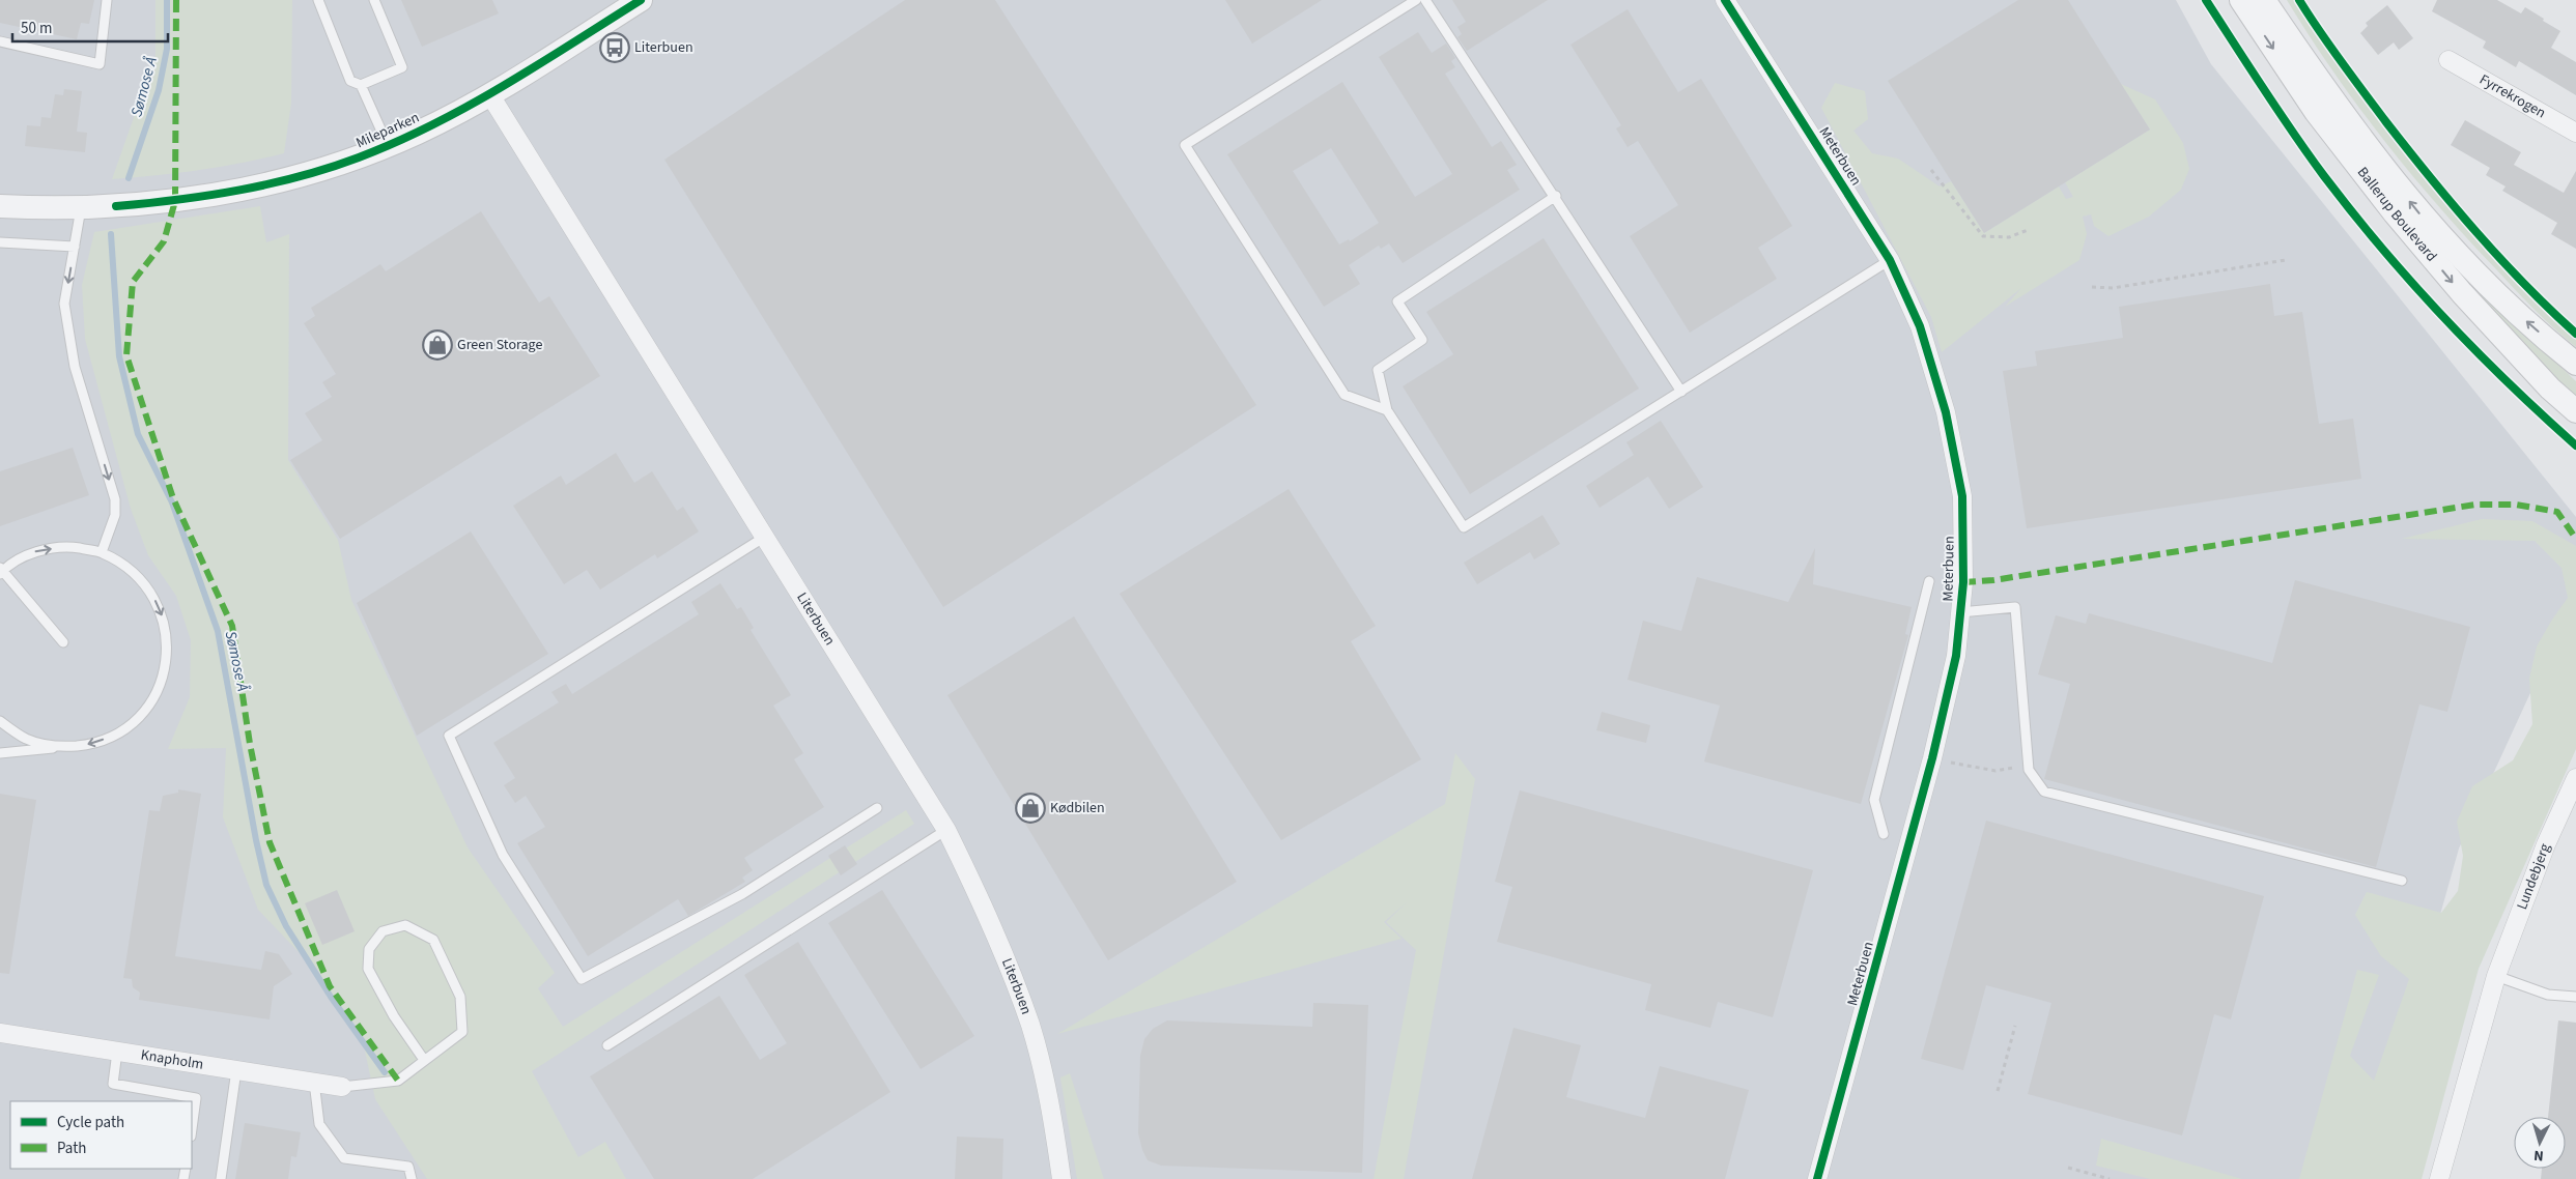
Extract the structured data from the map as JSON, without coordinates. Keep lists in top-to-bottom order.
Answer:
{
  "streets": {
    "street": [
      "Fyrrekrogen",
      "Mileparken",
      "Meterbuen",
      "Ballerup Boulevard",
      "Literbuen",
      "Lundebjerg",
      "Knapholm"
    ]
  },
  "crossings": [
    ["Mileparken", "Literbuen"]
  ],
  "water": ["Sømose Å"],
  "places": {
    "bus stop": ["Literbuen"],
    "shop": ["Green Storage", "Kødbilen"]
  },
  "legend": ["Cycle path", "Path"],
  "scale_bar": "50 m",
  "north": "bottom"
}
